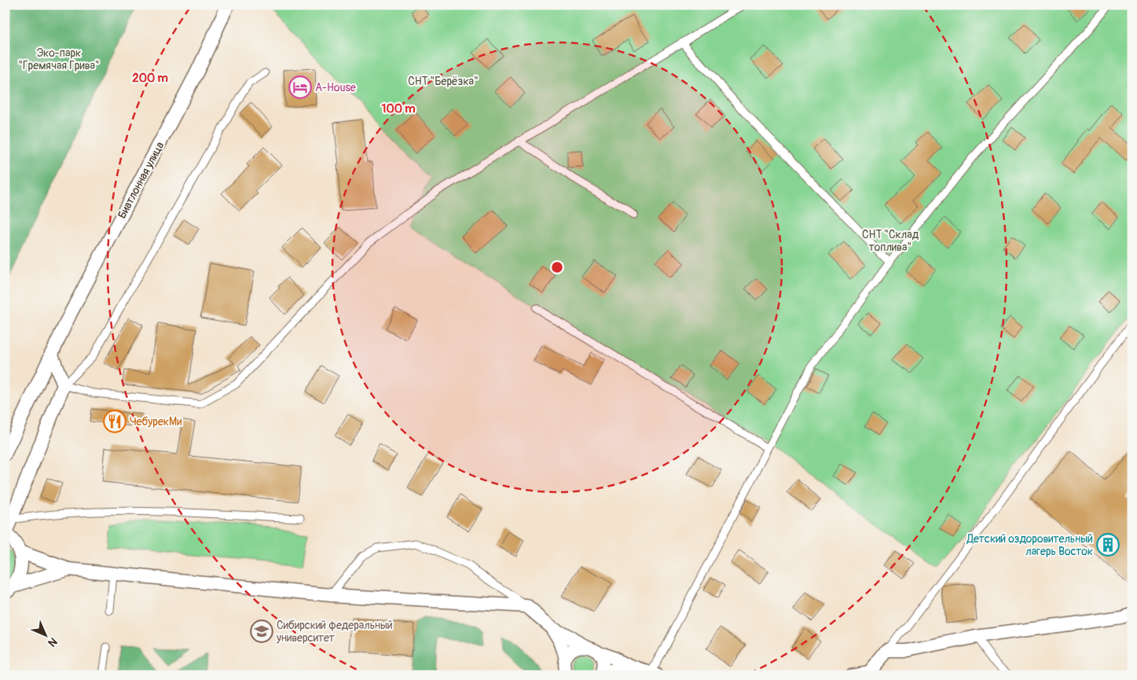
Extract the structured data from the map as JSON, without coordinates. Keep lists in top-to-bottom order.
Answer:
{
  "streets": {
    "street": ["Биатлонная улица"]
  },
  "parks": ["Эко-парк \"Гремячая Грива\"", "СНТ \"Берёзка\"", "СНТ \"Склад топлива\""],
  "places": {
    "hotel": ["A-House"],
    "restaurant": ["ЧебурекМи"],
    "building": ["Детский оздоровительный лагерь Восток"],
    "school or university": ["Сибирский федеральный университет"]
  },
  "north": "bottom right",
  "rings": ["200 m", "100 m"]
}
